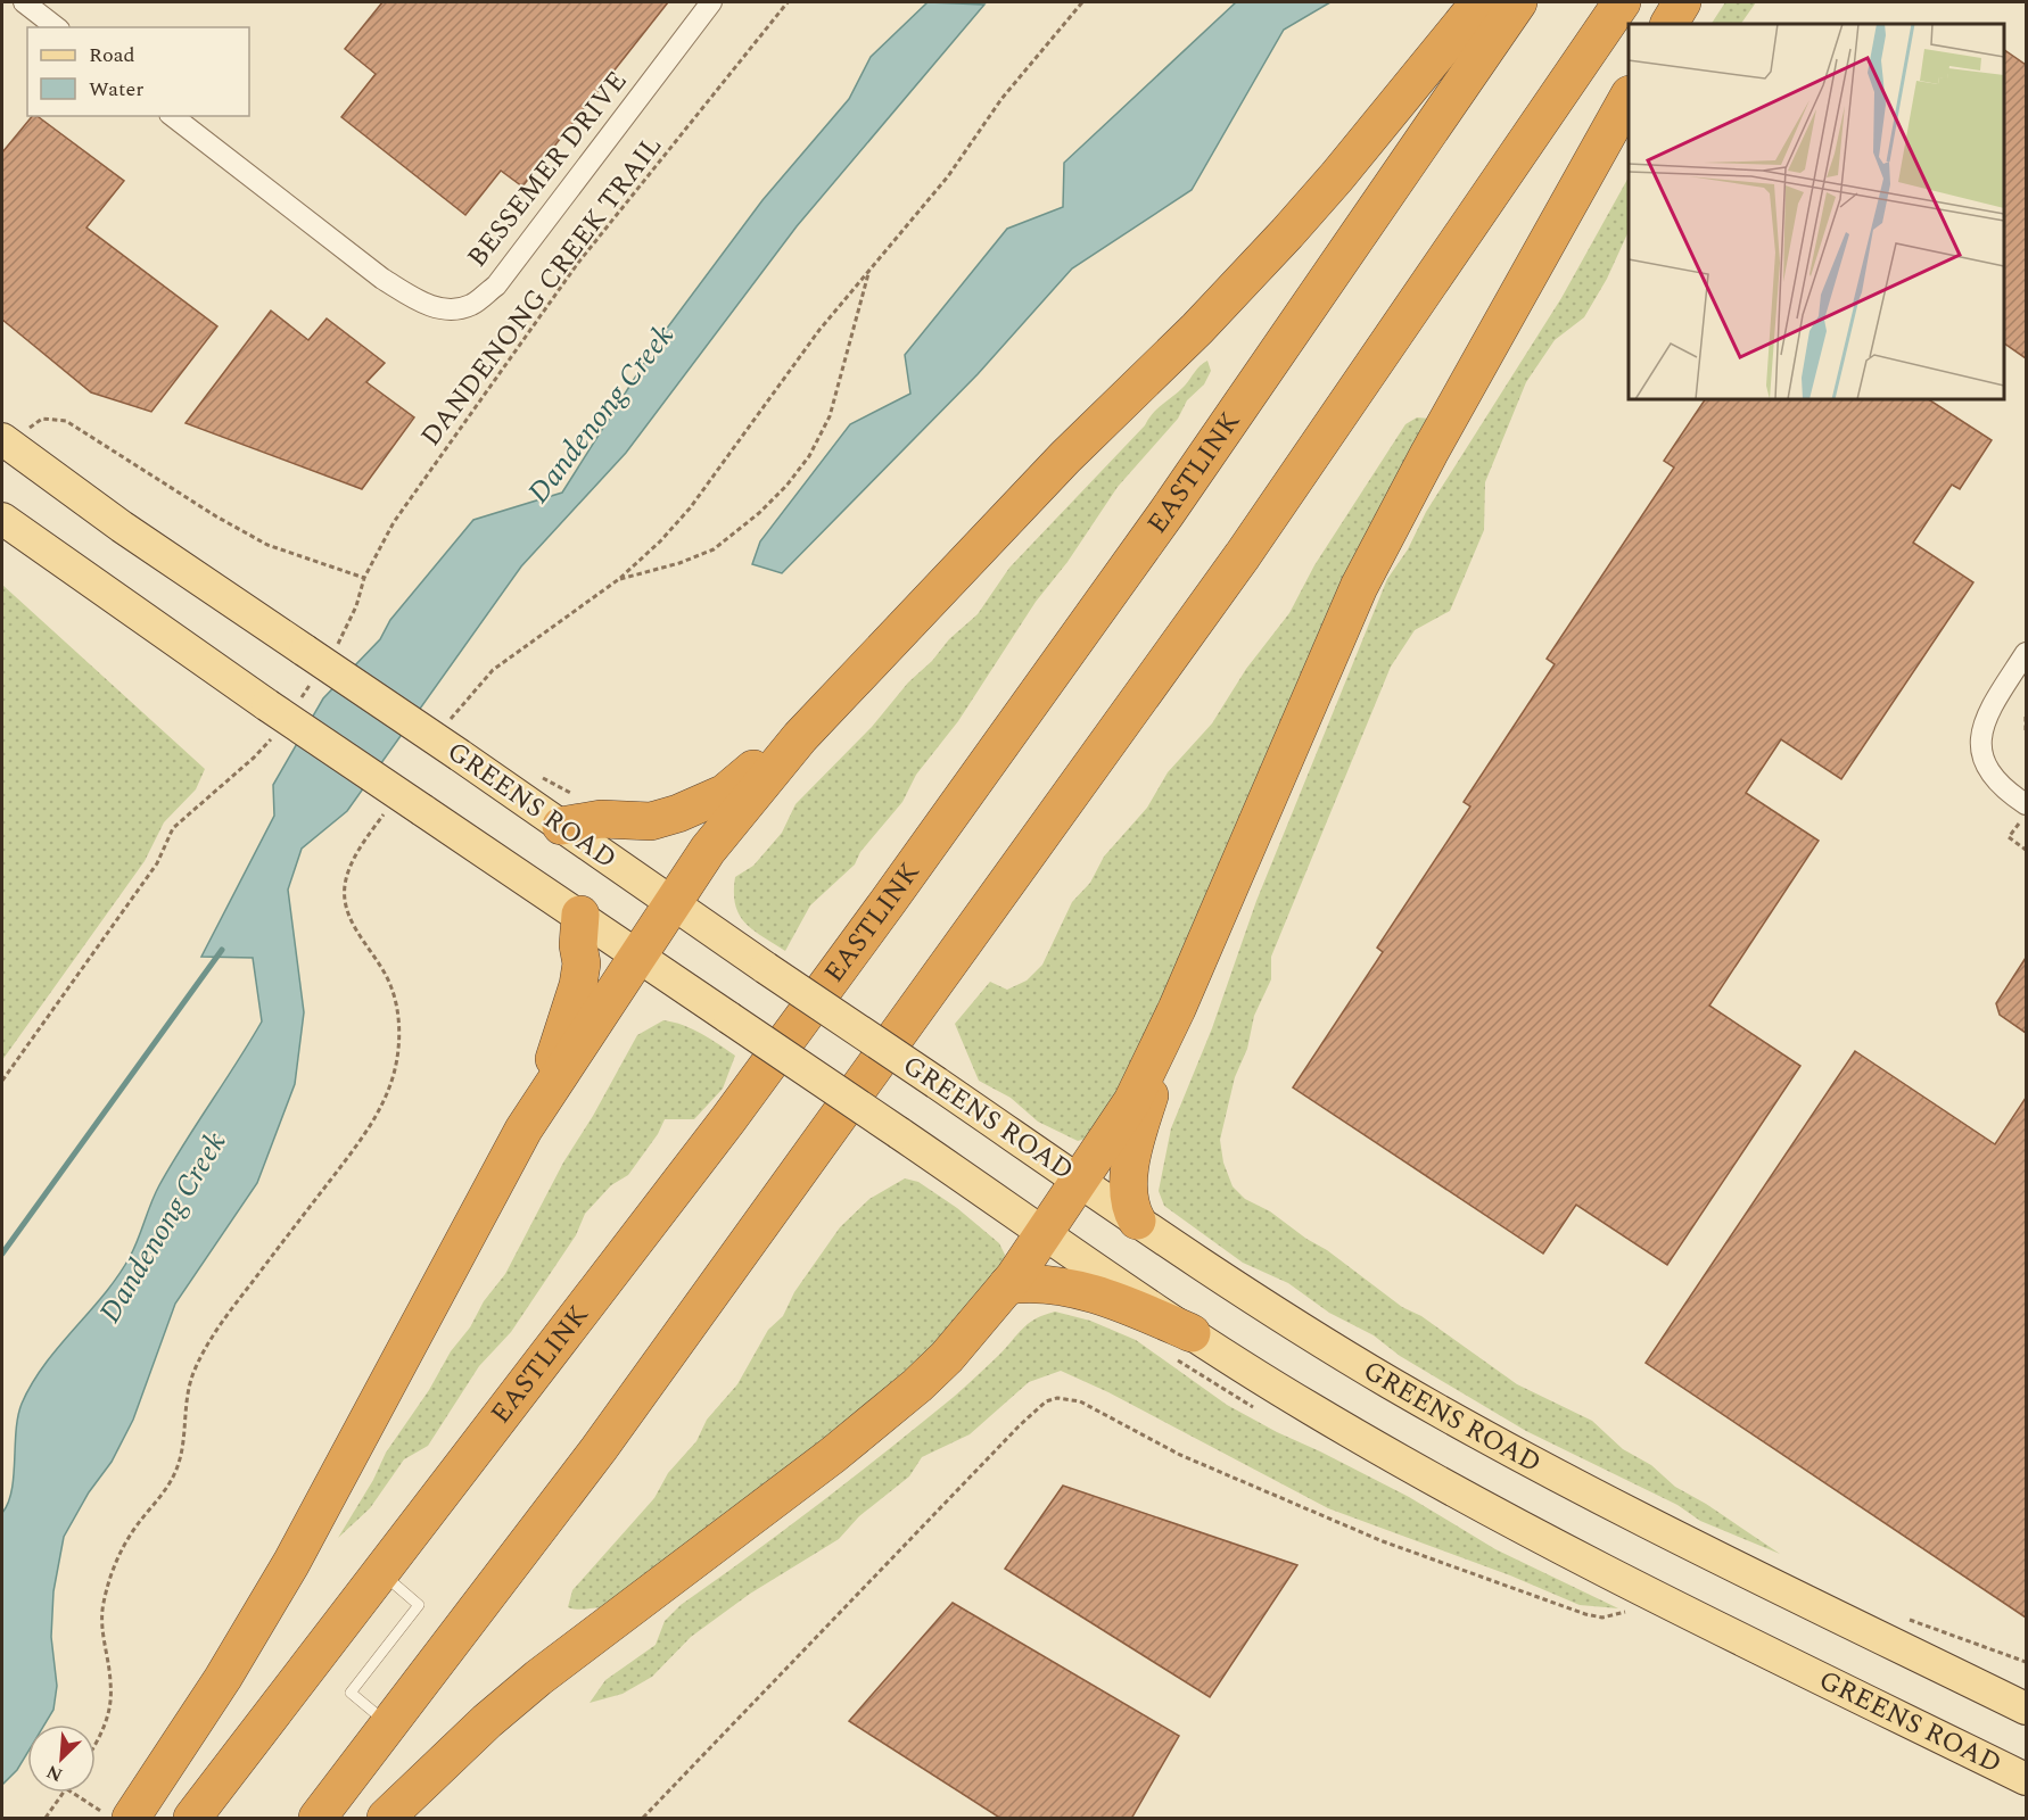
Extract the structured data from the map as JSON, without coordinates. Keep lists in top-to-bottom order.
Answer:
{
  "streets": {
    "highway": ["EASTLINK"],
    "main road": ["GREENS ROAD"],
    "street": ["BESSEMER DRIVE"],
    "path": ["DANDENONG CREEK TRAIL"]
  },
  "crossings": [
    ["DANDENONG CREEK TRAIL", "GREENS ROAD"]
  ],
  "water": ["Dandenong Creek"],
  "legend": ["Road", "Water"],
  "north": "bottom left"
}
